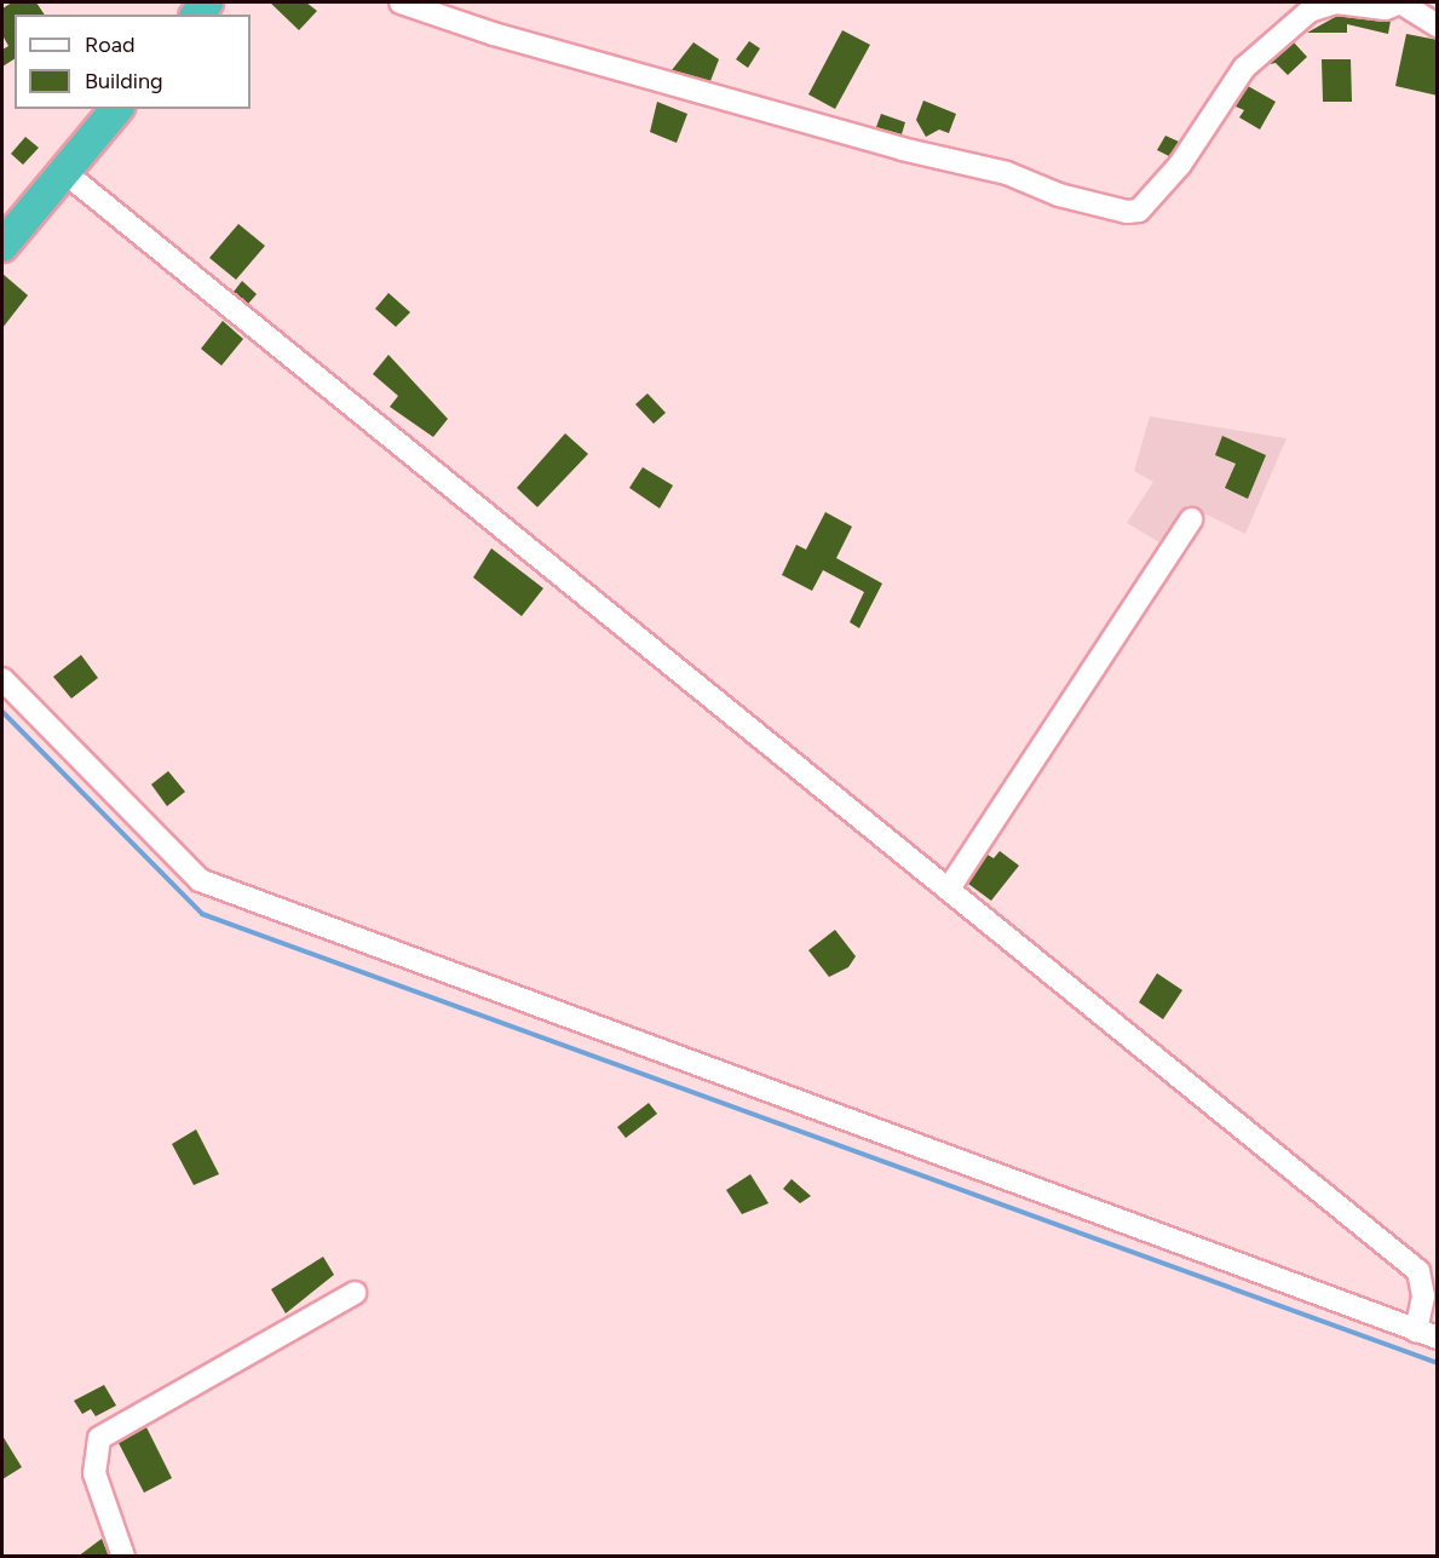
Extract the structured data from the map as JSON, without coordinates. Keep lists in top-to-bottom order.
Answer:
{
  "legend": ["Road", "Building"]
}
